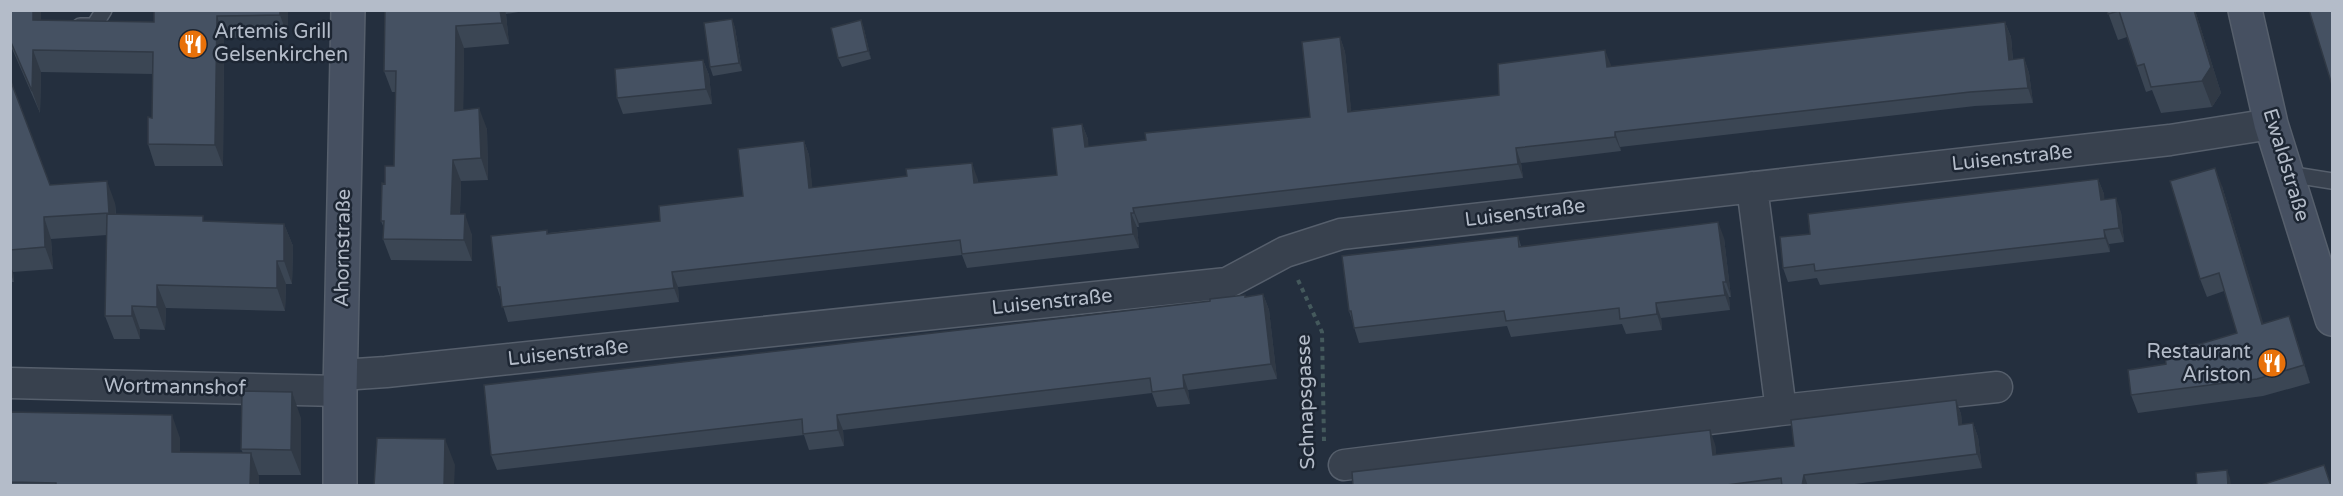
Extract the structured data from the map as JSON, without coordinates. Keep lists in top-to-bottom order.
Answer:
{
  "streets": {
    "street": [
      "Luisenstraße",
      "Ewaldstraße",
      "Ahornstraße",
      "Wortmannshof"
    ],
    "path": ["Schnapsgasse"]
  },
  "crossings": [
    ["Luisenstraße", "Ewaldstraße"],
    ["Luisenstraße", "Ahornstraße"],
    ["Luisenstraße", "Wortmannshof"],
    ["Luisenstraße", "Schnapsgasse"],
    ["Ahornstraße", "Wortmannshof"]
  ],
  "places": {
    "restaurant": ["Artemis Grill Gelsenkirchen", "Restaurant Ariston"]
  }
}
